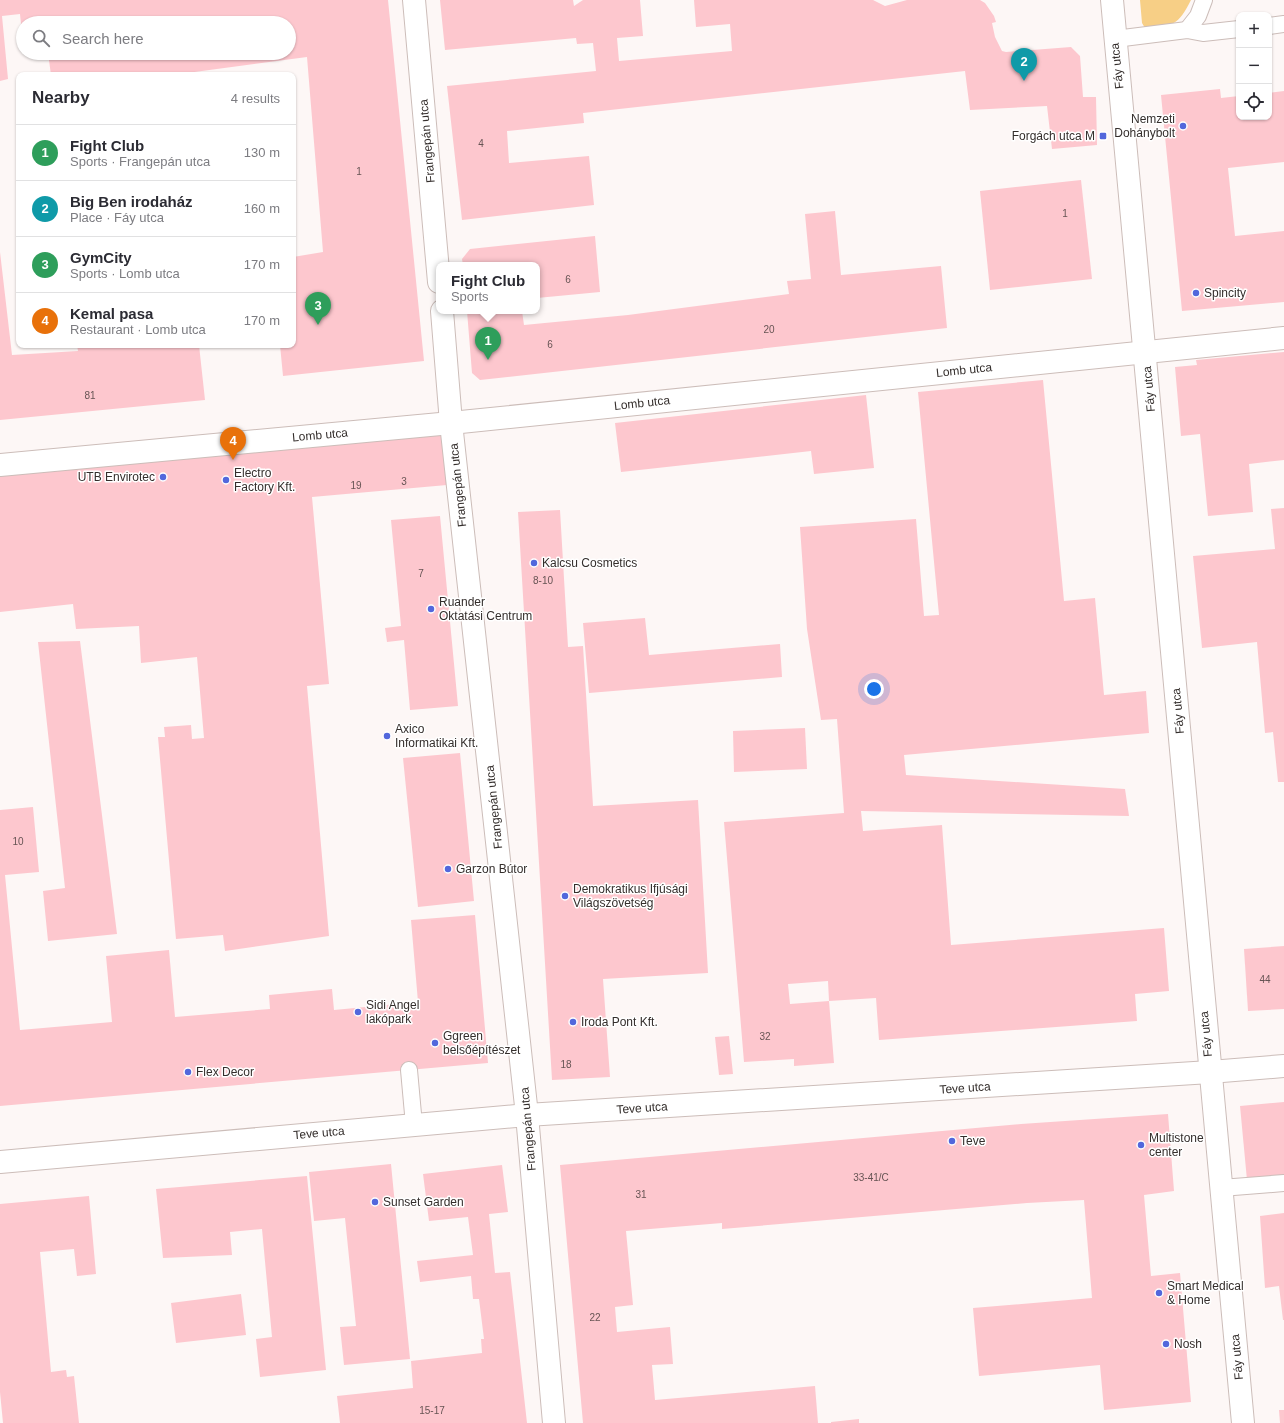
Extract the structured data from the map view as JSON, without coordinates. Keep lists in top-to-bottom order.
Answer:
{
  "streets": {
    "street": [
      "Fáy utca",
      "Frangepán utca",
      "Lomb utca",
      "Teve utca"
    ]
  },
  "crossings": [
    ["Fáy utca", "Lomb utca"],
    ["Fáy utca", "Teve utca"],
    ["Frangepán utca", "Lomb utca"],
    ["Frangepán utca", "Teve utca"]
  ],
  "places": {
    "other": [
      "Nemzeti Dohánybolt",
      "Spincity",
      "UTB Envirotec",
      "Electro Factory Kft.",
      "Kalcsu Cosmetics",
      "Ruander Oktatási Centrum",
      "Axico Informatikai Kft.",
      "Garzon Bútor",
      "Demokratikus Ifjúsági Világszövetség",
      "Sidi Angel lakópark",
      "Iroda Pont Kft.",
      "Ggreen belsőépítészet",
      "Flex Decor",
      "Teve",
      "Multistone center",
      "Sunset Garden",
      "Smart Medical & Home",
      "Nosh"
    ],
    "transit": ["Forgách utca M"]
  },
  "house_numbers": [
    "4",
    "1",
    "1",
    "6",
    "20",
    "6",
    "81",
    "3",
    "19",
    "7",
    "8-10",
    "10",
    "44",
    "32",
    "18",
    "33-41/C",
    "31",
    "22",
    "15-17"
  ],
  "page": {
    "map_buttons": ["+", "−"],
    "search": "Search here",
    "pins": [
      "2",
      "3",
      "1",
      "4"
    ],
    "heading": ["Nearby", "4 results"],
    "list": [
      {
        "mark": "1",
        "name": "Fight Club",
        "note": "Sports · Frangepán utca",
        "value": "130 m"
      },
      {
        "mark": "2",
        "name": "Big Ben irodaház",
        "note": "Place · Fáy utca",
        "value": "160 m"
      },
      {
        "mark": "3",
        "name": "GymCity",
        "note": "Sports · Lomb utca",
        "value": "170 m"
      },
      {
        "mark": "4",
        "name": "Kemal pasa",
        "note": "Restaurant · Lomb utca",
        "value": "170 m"
      }
    ],
    "popup": ["Fight Club", "Sports"]
  }
}
